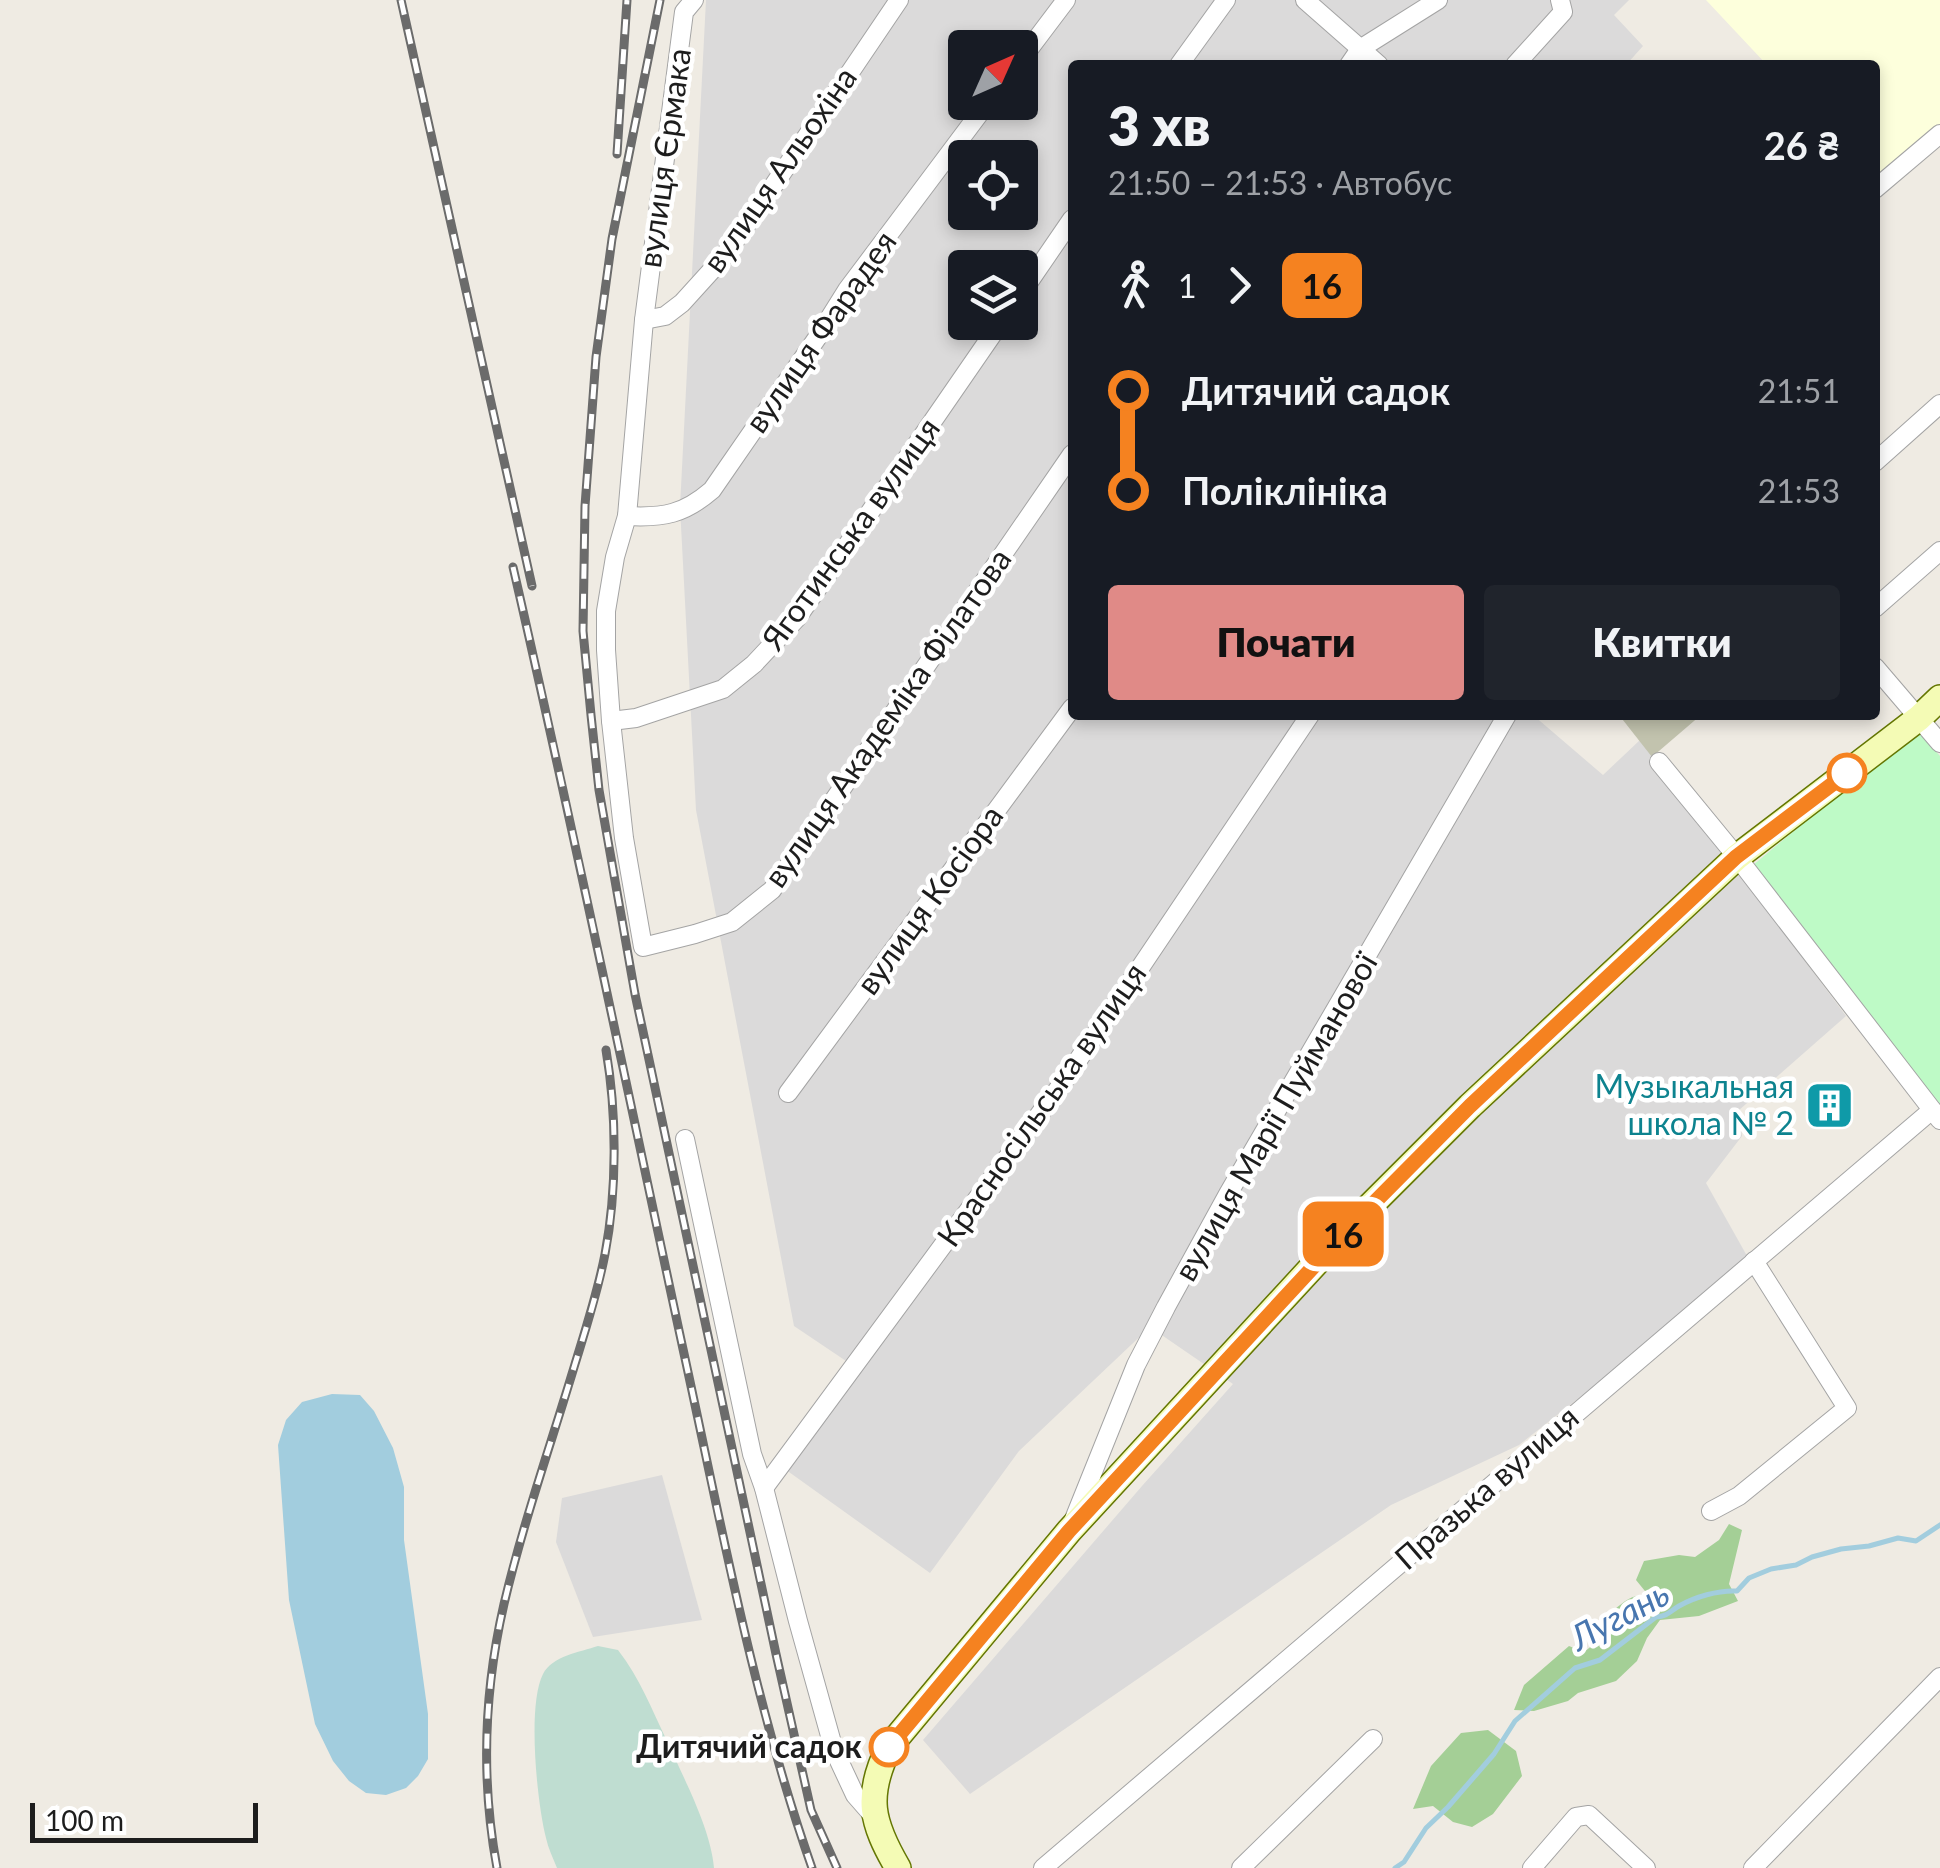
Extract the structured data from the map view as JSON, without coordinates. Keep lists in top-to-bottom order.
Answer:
{
  "streets": {
    "street": [
      "вулиця Єрмака",
      "вулиця Альохіна",
      "вулиця Фарадея",
      "Яготинська вулиця",
      "вулиця Академіка Філатова",
      "вулиця Косіора",
      "Красносільська вулиця",
      "вулиця Марії Пуйманової",
      "Празька вулиця"
    ]
  },
  "crossings": [
    ["вулиця Єрмака", "вулиця Альохіна"],
    ["вулиця Єрмака", "вулиця Академіка Філатова"],
    ["вулиця Альохіна", "вулиця Академіка Філатова"],
    ["вулиця Фарадея", "вулиця Академіка Філатова"],
    ["Яготинська вулиця", "вулиця Академіка Філатова"]
  ],
  "water": ["Лугань"],
  "places": {
    "building": ["Музыкальная школа № 2"],
    "other": ["Дитячий садок"]
  },
  "lines": ["bus line 16"],
  "scale_bar": "100 m",
  "north": "top right",
  "page": {
    "on_map": "16",
    "heading": ["3 хв", "21:50 – 21:53 · Автобус", "26 ₴"],
    "legs": ["1", "16"],
    "list": [
      {
        "name": "Дитячий садок",
        "value": "21:51"
      },
      {
        "name": "Поліклініка",
        "value": "21:53"
      }
    ],
    "buttons": ["Почати", "Квитки"],
    "scale": "100 m"
  }
}
